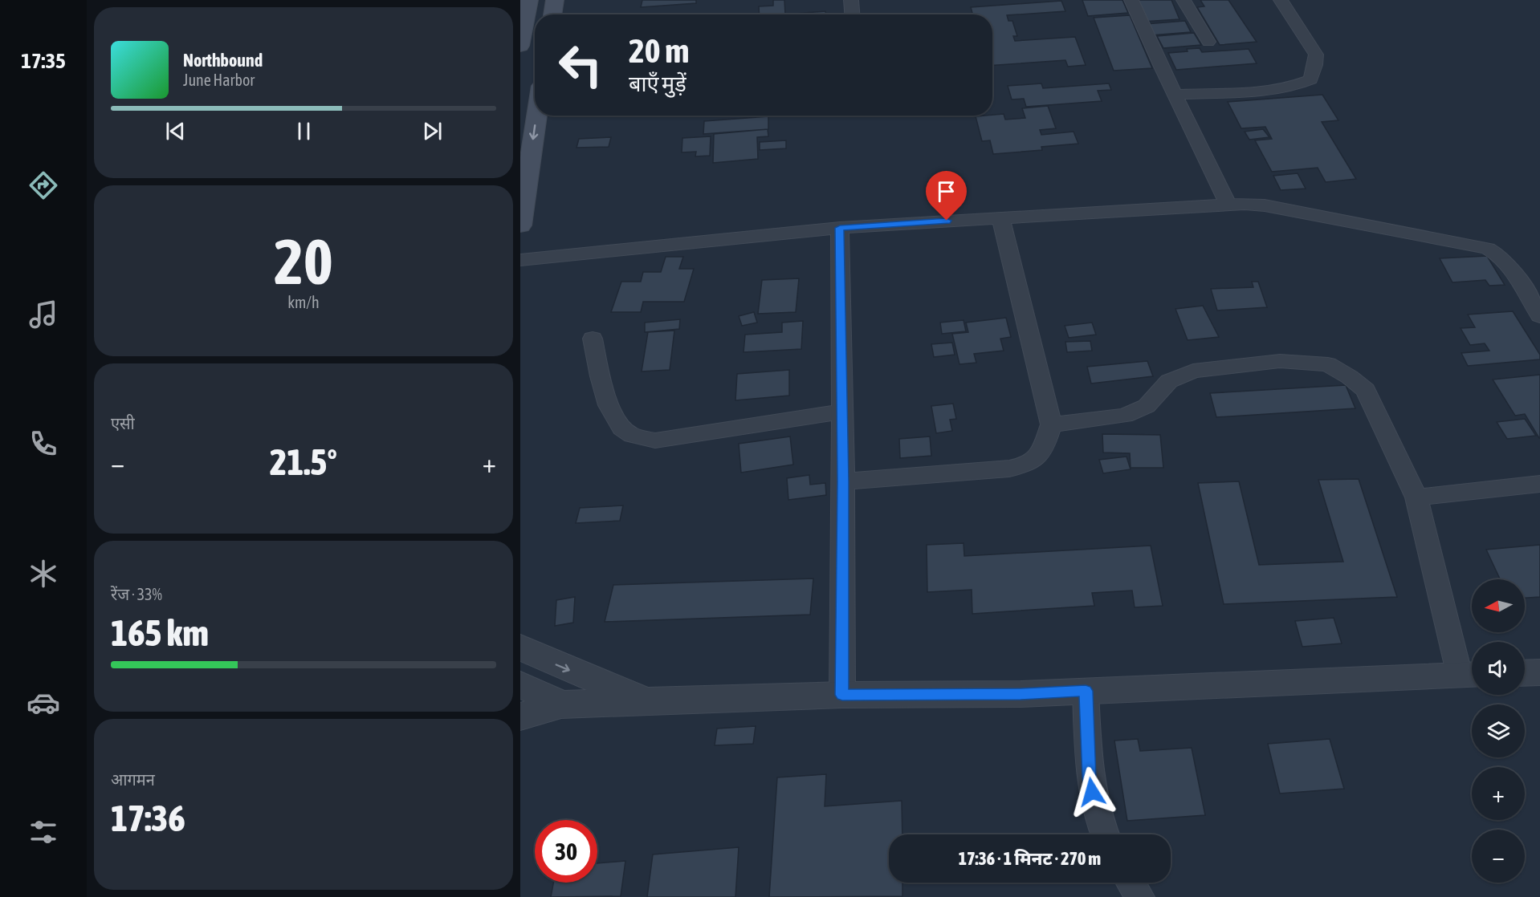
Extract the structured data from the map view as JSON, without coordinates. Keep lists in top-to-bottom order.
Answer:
{
  "north": "left",
  "page": {
    "tabs": "17:35",
    "turn": ["20 m", "बाएँ मुड़ें"],
    "song": ["Northbound", "June Harbor"],
    "tile": [
      ["20", "km/h"],
      "एसी",
      ["रेंज · 33%", "165 km"],
      ["आगमन", "17:36"]
    ],
    "heat": ["−", "21.5°", "+"],
    "map_buttons": ["+", "−"],
    "limit": "30",
    "trip": "17:36 · 1 मिनट · 270 m"
  }
}
